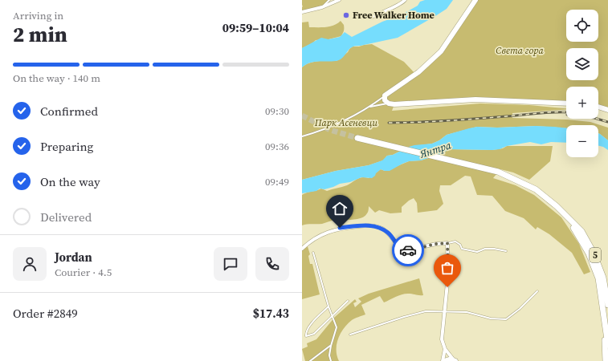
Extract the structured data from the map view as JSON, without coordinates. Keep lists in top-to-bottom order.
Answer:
{
  "streets": {
    "main road": ["5"]
  },
  "water": ["Янтра"],
  "parks": ["Света гора", "Парк Асеневци"],
  "places": ["Free Walker Home"],
  "page": {
    "heading": ["2 min", "Arriving in", "09:59–10:04"],
    "panel": [
      "Jordan",
      "Courier · 4.5",
      "Order #2849",
      "$17.43"
    ],
    "map_buttons": ["+", "−"],
    "bar": "On the way · 140 m",
    "list": [
      ["Confirmed", "09:30"],
      ["Preparing", "09:36"],
      ["On the way", "09:49"],
      "Delivered"
    ]
  }
}
